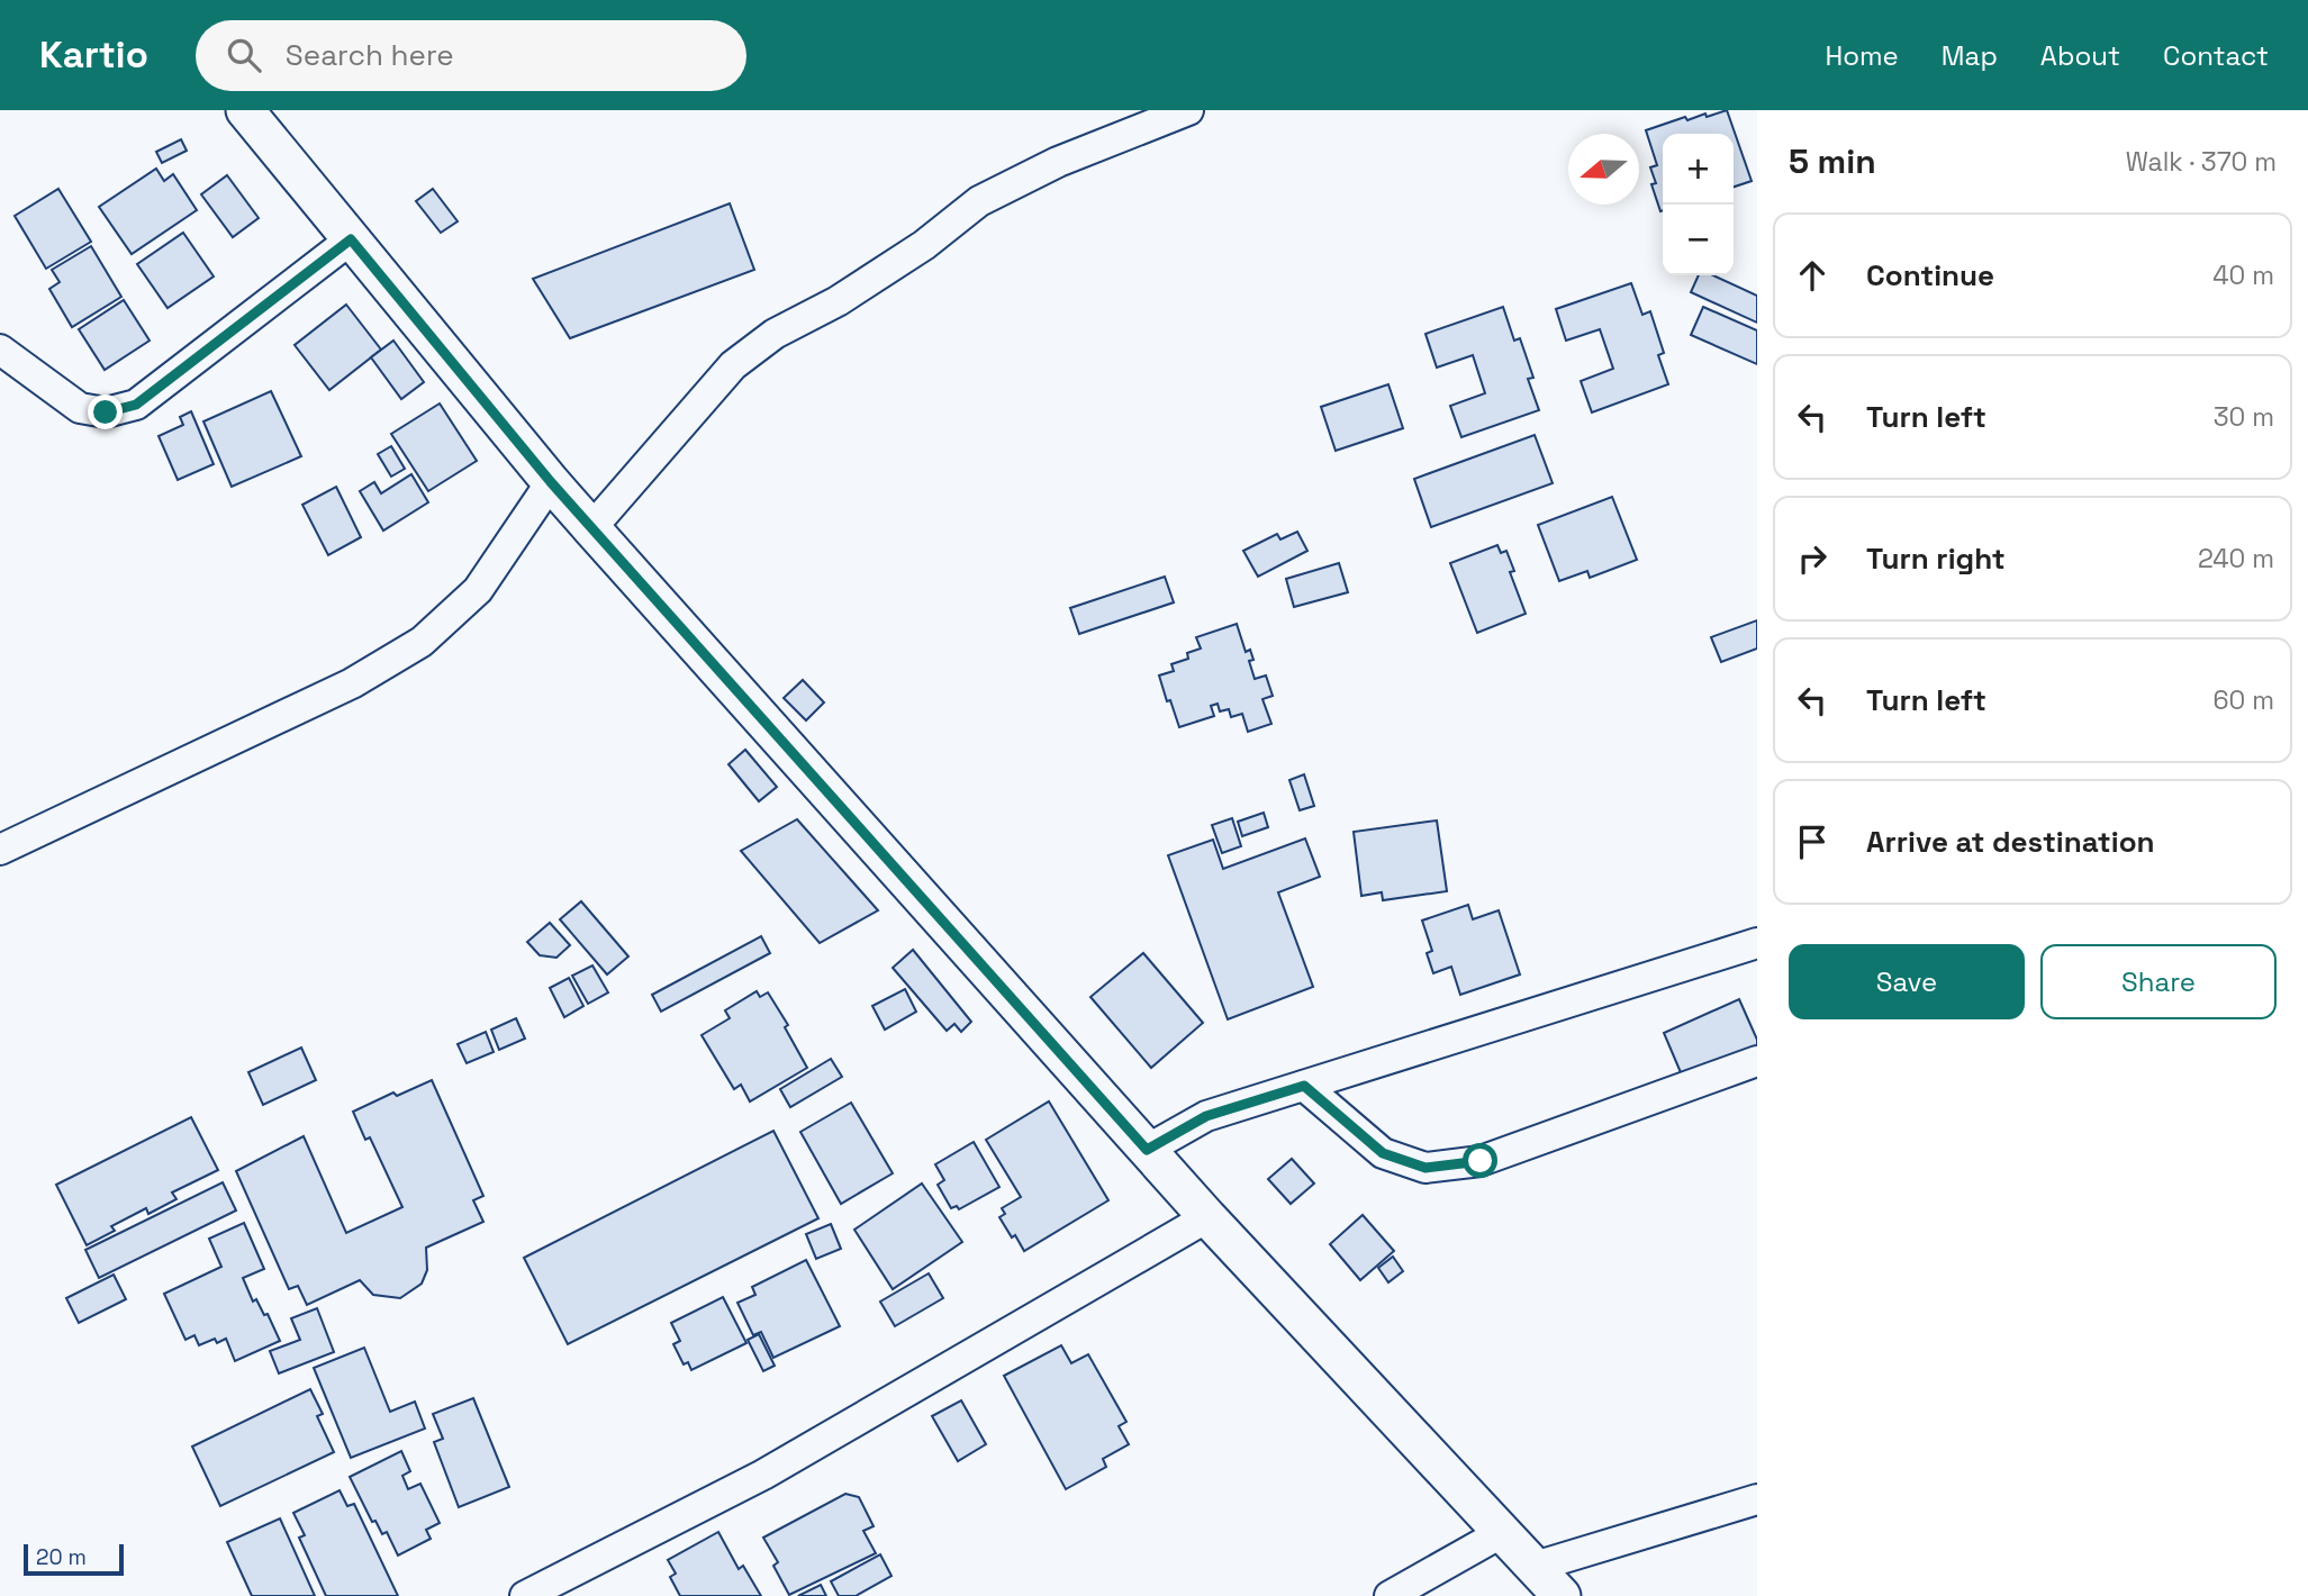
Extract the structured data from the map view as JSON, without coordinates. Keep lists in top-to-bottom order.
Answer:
{
  "scale_bar": "20 m",
  "north": "left",
  "page": {
    "header": "Kartio",
    "search": "Search here",
    "nav": [
      "Home",
      "Map",
      "About",
      "Contact"
    ],
    "heading": ["5 min", "Walk · 370 m"],
    "map_buttons": ["+", "−"],
    "list": [
      ["Continue", "40 m"],
      ["Turn left", "30 m"],
      ["Turn right", "240 m"],
      ["Turn left", "60 m"],
      "Arrive at destination"
    ],
    "buttons": ["Save", "Share"],
    "scale": "20 m"
  }
}
